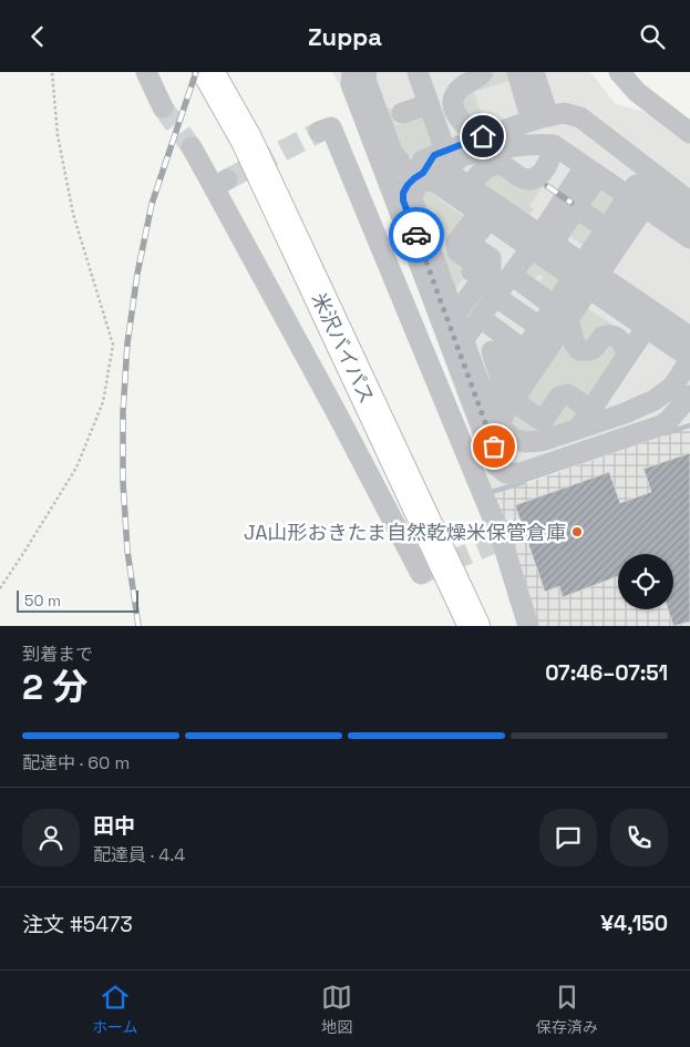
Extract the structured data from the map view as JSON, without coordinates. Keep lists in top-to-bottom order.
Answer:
{
  "streets": {
    "highway": ["米沢バイパス"]
  },
  "places": ["JA山形おきたま自然乾燥米保管倉庫"],
  "scale_bar": "50 m",
  "page": {
    "header": "Zuppa",
    "scale": "50 m",
    "heading": ["2 分", "到着まで", "07:46–07:51"],
    "panel": [
      "田中",
      "配達員 · 4.4",
      "注文 #5473",
      "¥4,150"
    ],
    "bar": "配達中 · 60 m",
    "tabs": ["ホーム", "地図", "保存済み"]
  }
}
